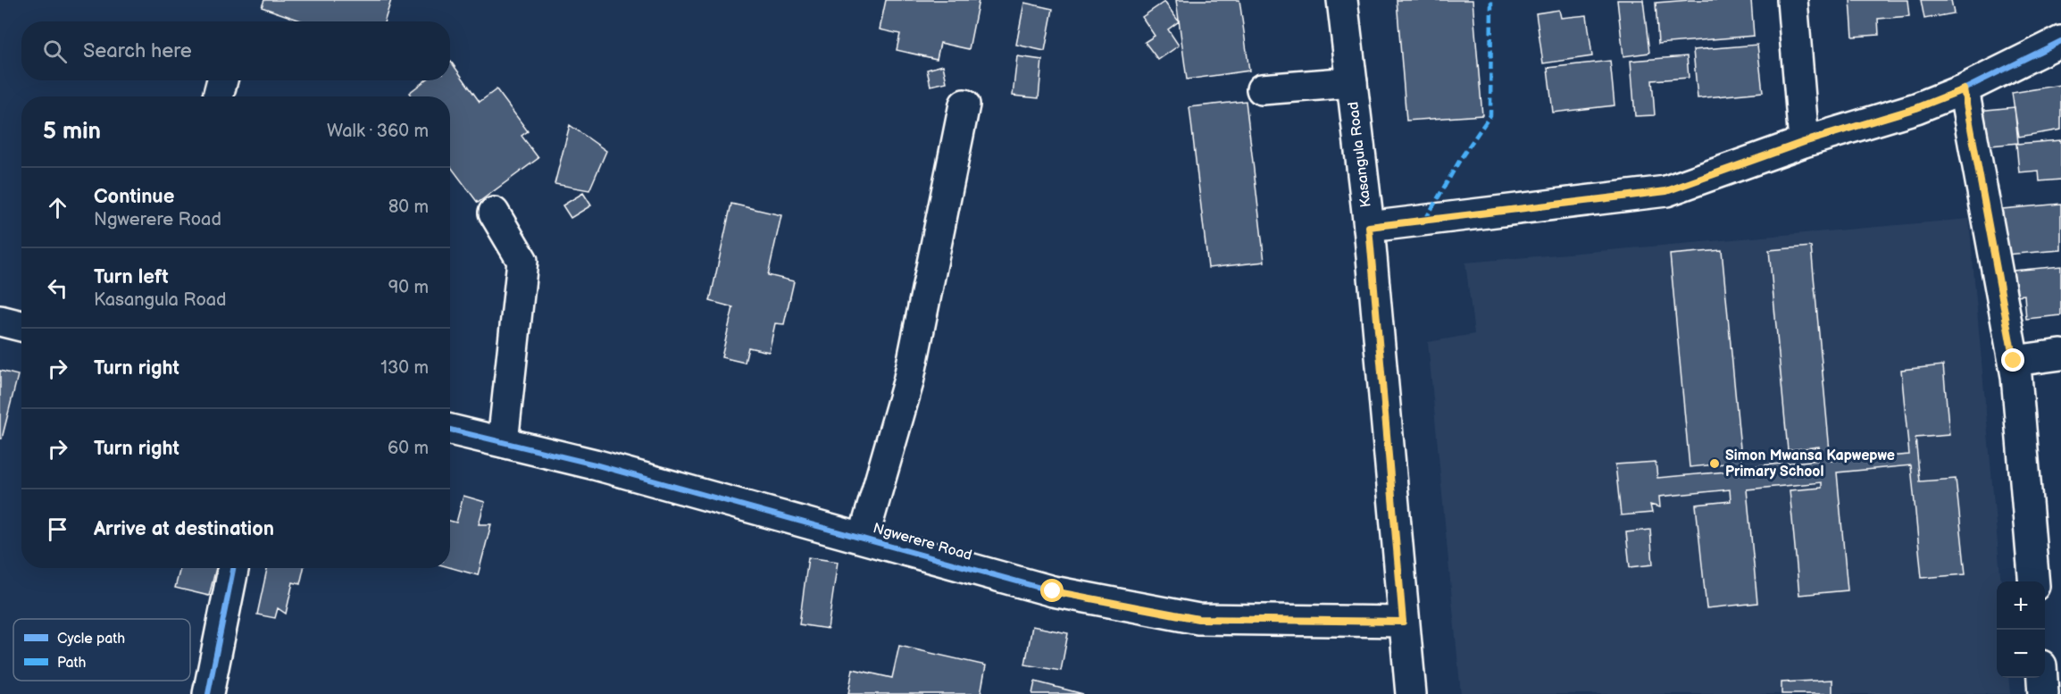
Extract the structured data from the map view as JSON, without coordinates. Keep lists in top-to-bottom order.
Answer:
{
  "streets": {
    "street": ["Kasangula Road", "Ngwerere Road"]
  },
  "crossings": [
    ["Kasangula Road", "Ngwerere Road"]
  ],
  "places": ["Simon Mwansa Kapwepwe Primary School"],
  "legend": ["Cycle path", "Path"],
  "page": {
    "search": "Search here",
    "heading": ["5 min", "Walk · 360 m"],
    "list": [
      ["Continue", "Ngwerere Road", "80 m"],
      ["Turn left", "Kasangula Road", "90 m"],
      ["Turn right", "130 m"],
      ["Turn right", "60 m"],
      "Arrive at destination"
    ],
    "map_buttons": ["+", "−"]
  }
}
